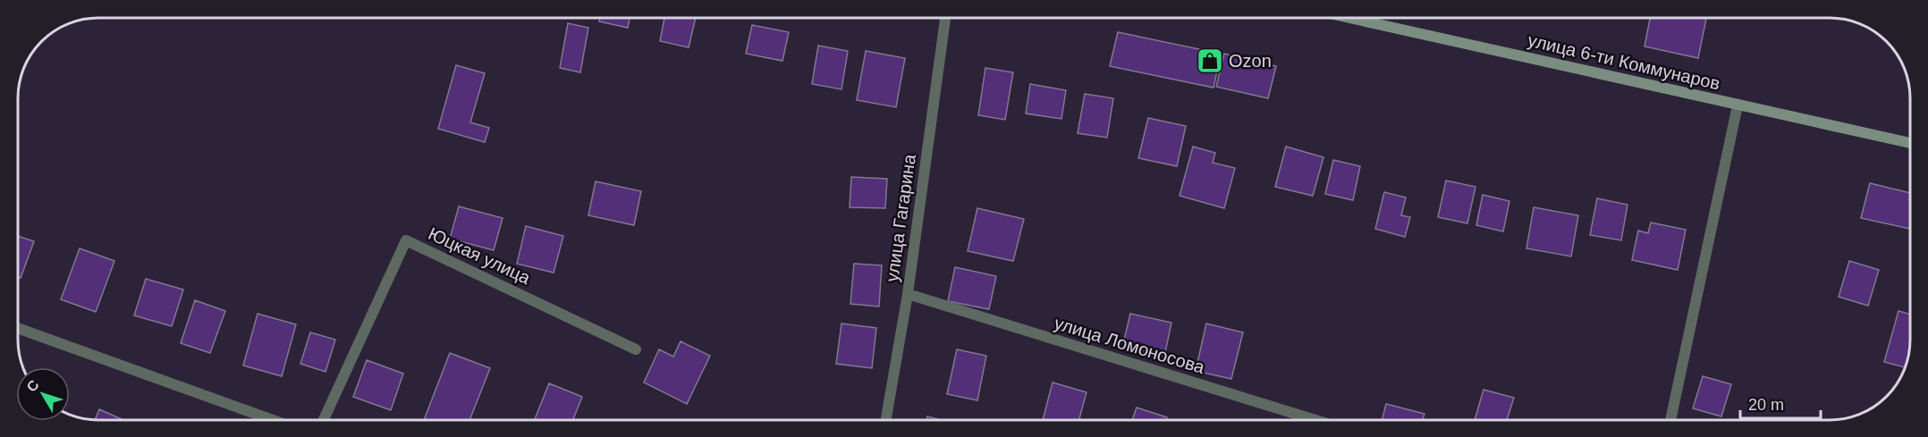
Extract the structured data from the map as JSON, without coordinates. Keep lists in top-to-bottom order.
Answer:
{
  "streets": {
    "main road": ["улица 6-ти Коммунаров"],
    "street": ["улица Гагарина", "Юцкая улица", "улица Ломоносова"]
  },
  "crossings": [
    ["улица Гагарина", "улица Ломоносова"]
  ],
  "places": {
    "shop": ["Ozon"]
  },
  "scale_bar": "20 m",
  "north": "top left"
}
